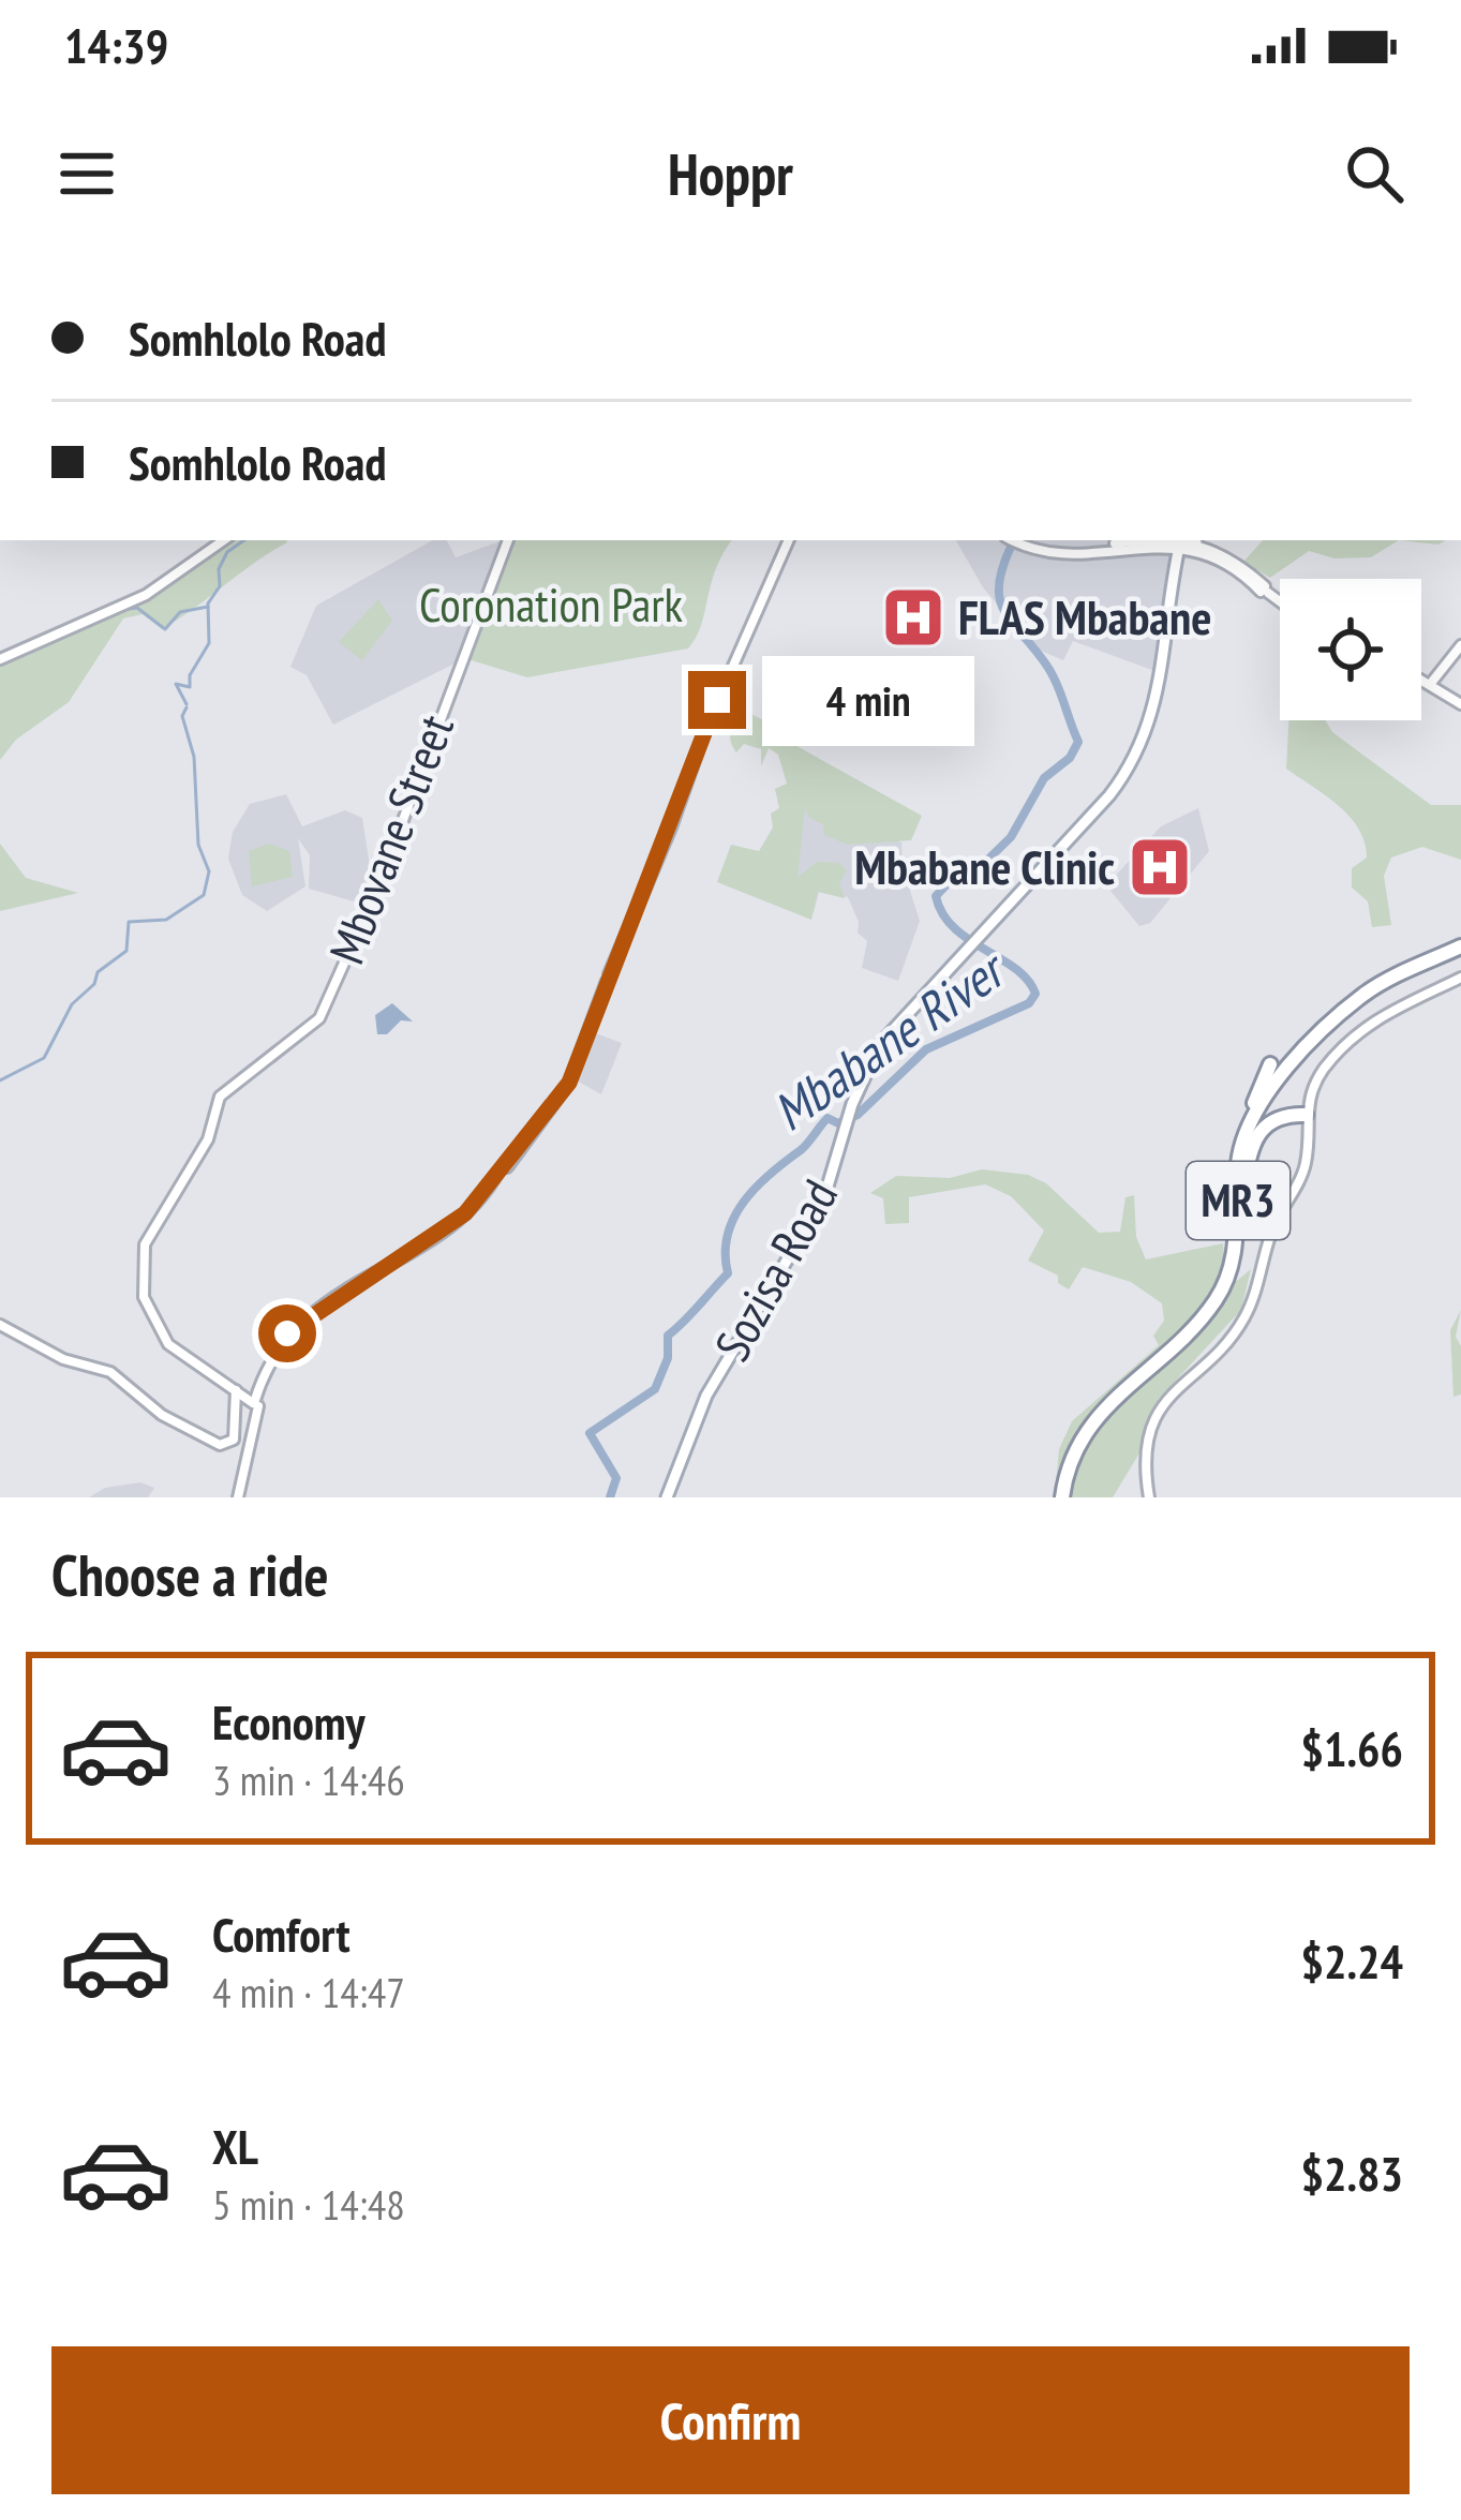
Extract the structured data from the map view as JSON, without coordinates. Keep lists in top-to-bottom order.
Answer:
{
  "streets": {
    "highway": ["MR3"],
    "main road": ["Mbovane Street", "Sozisa Road"]
  },
  "water": ["Mbabane River"],
  "parks": ["Coronation Park"],
  "places": {
    "hospital": ["FLAS Mbabane", "Mbabane Clinic"]
  },
  "page": {
    "status": "14:39",
    "header": "Hoppr",
    "banner": ["Somhlolo Road", "Somhlolo Road"],
    "bubble": "4 min",
    "heading": "Choose a ride",
    "list": [
      {
        "name": "Economy",
        "note": "3 min · 14:46",
        "value": "$1.66"
      },
      {
        "name": "Comfort",
        "note": "4 min · 14:47",
        "value": "$2.24"
      },
      {
        "name": "XL",
        "note": "5 min · 14:48",
        "value": "$2.83"
      }
    ],
    "buttons": "Confirm"
  }
}
